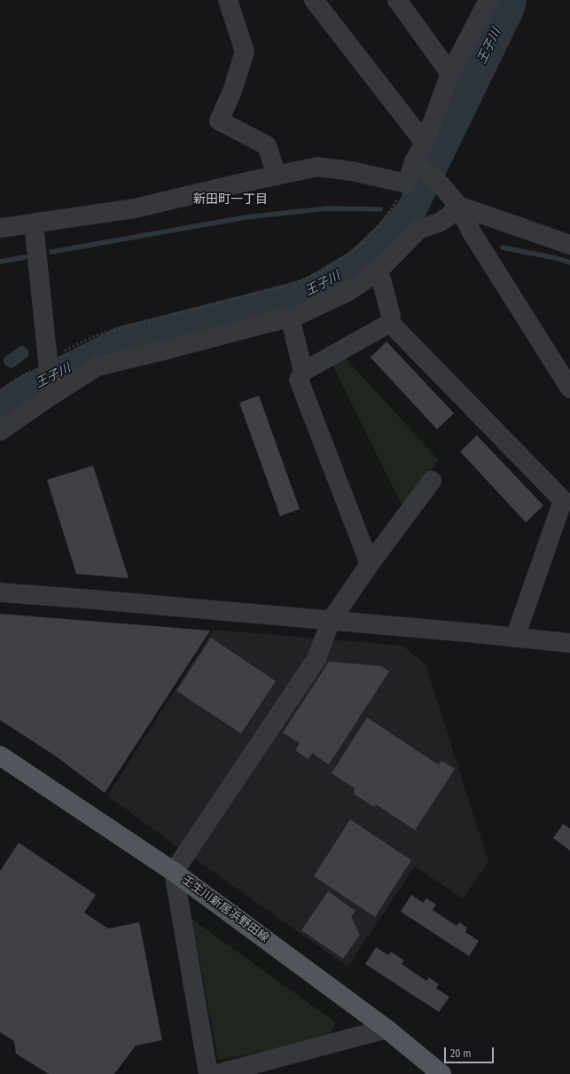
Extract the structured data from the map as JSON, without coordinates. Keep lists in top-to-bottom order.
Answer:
{
  "streets": {
    "main road": ["壬生川新居浜野田線"]
  },
  "districts": ["新田町一丁目"],
  "water": ["王子川"],
  "scale_bar": "20 m"
}
